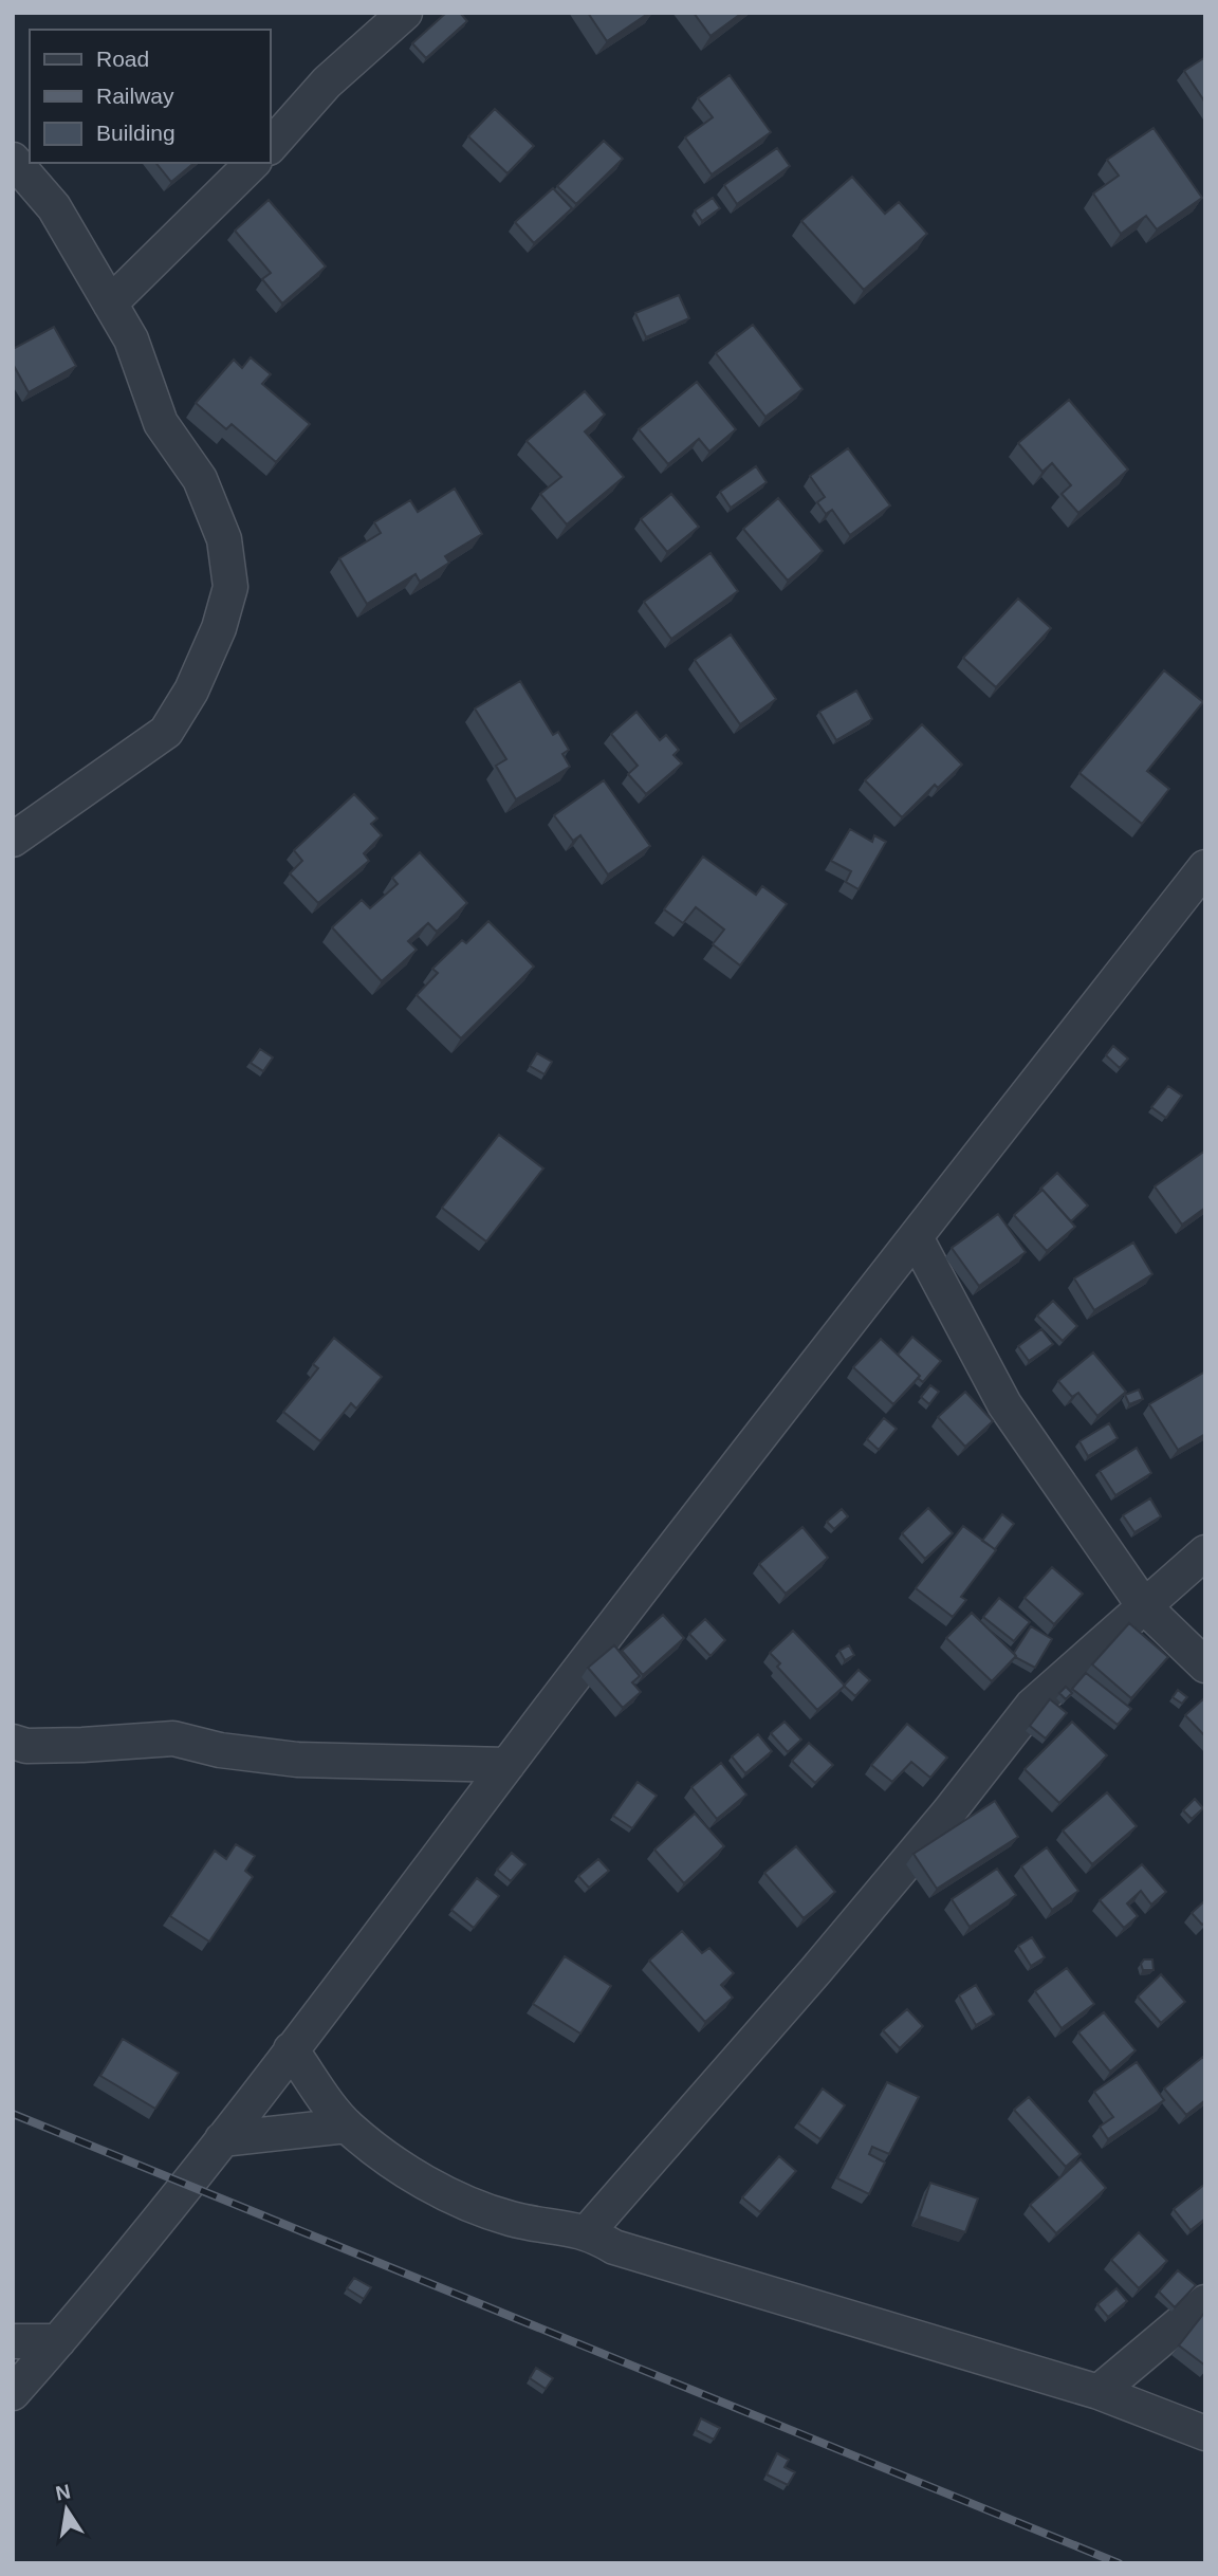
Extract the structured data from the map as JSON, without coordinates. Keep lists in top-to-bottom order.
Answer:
{
  "legend": ["Road", "Railway", "Building"],
  "north": "top"
}
